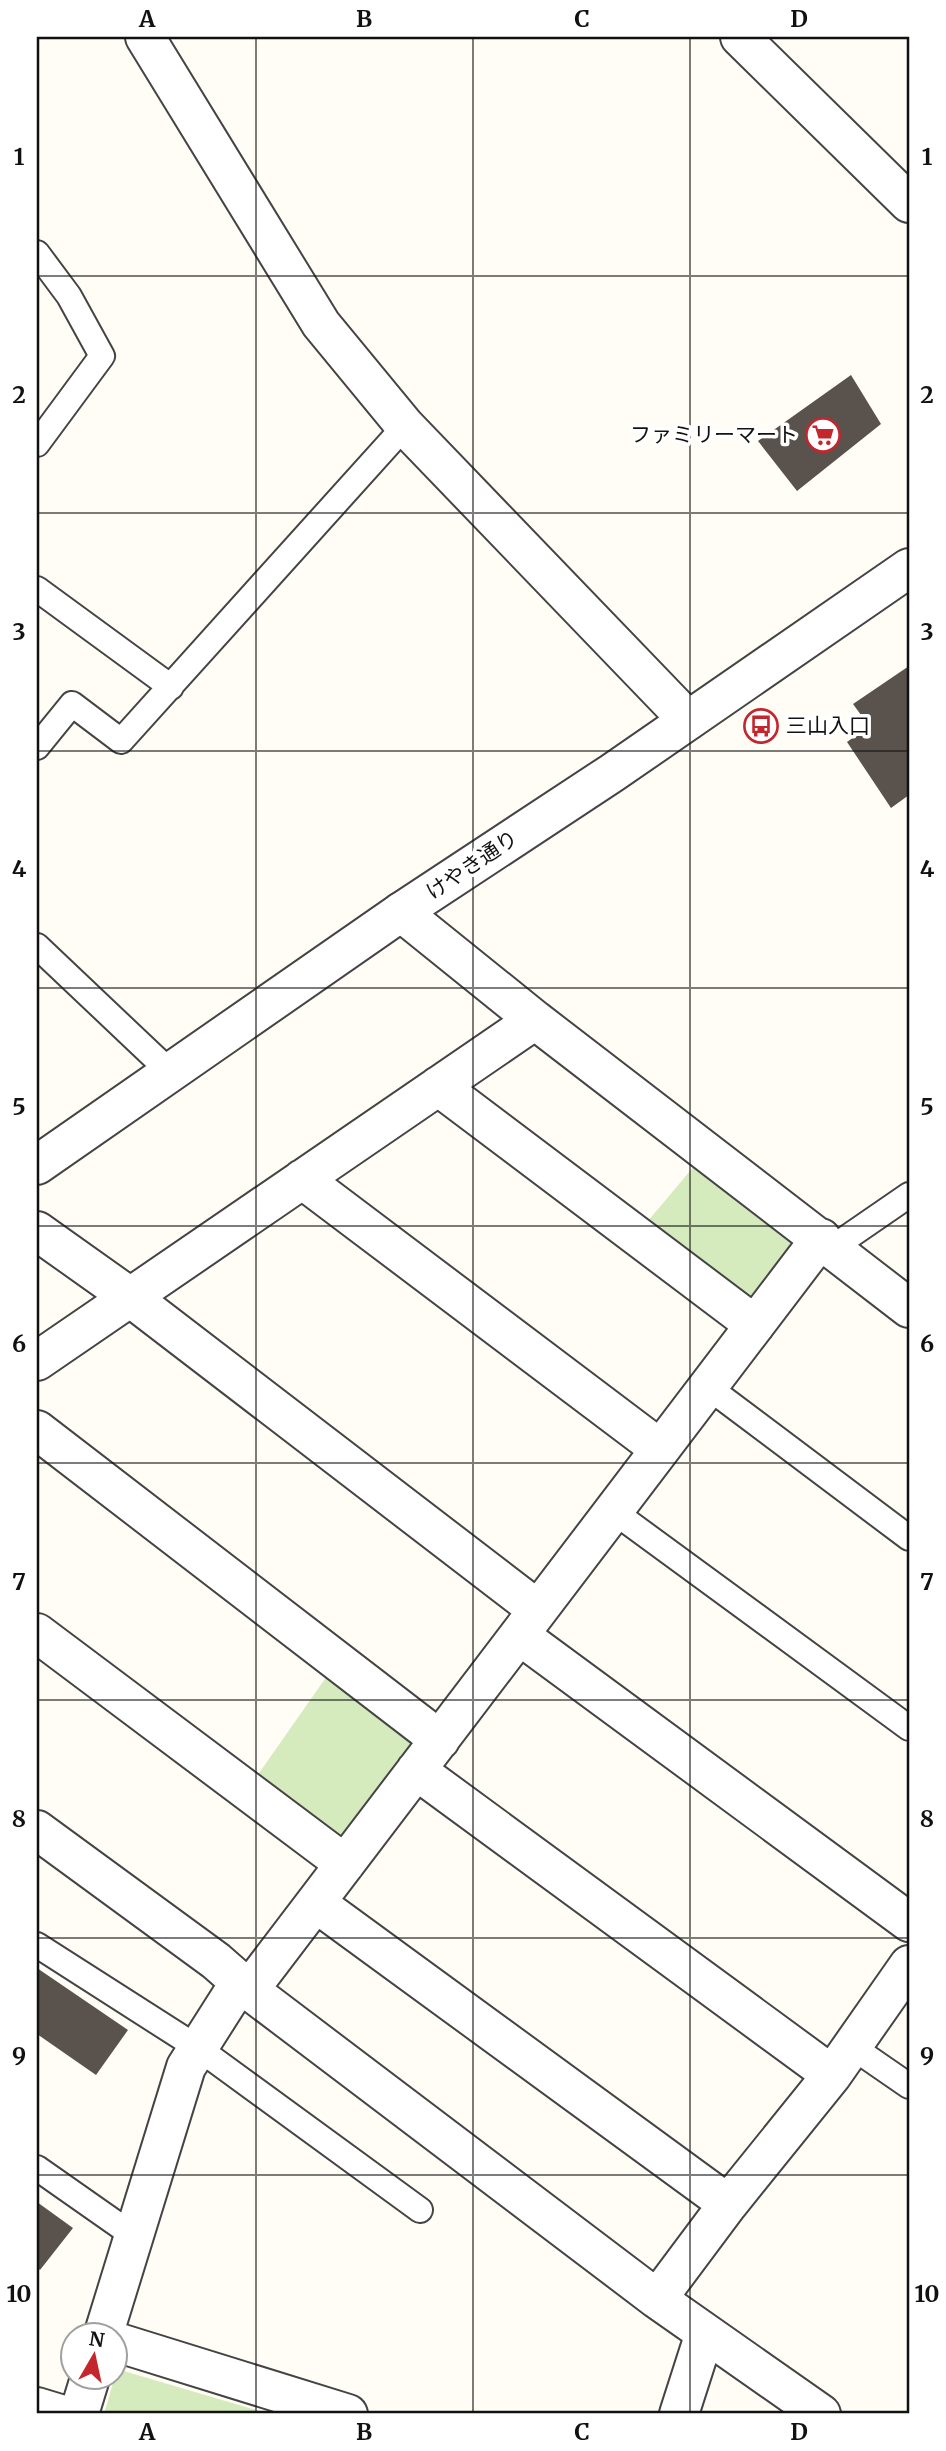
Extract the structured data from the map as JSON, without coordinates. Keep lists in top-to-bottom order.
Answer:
{
  "streets": {
    "street": ["けやき通り"]
  },
  "places": {
    "supermarket": ["ファミリーマート"],
    "bus stop": ["三山入口"]
  },
  "north": "top",
  "grid": {
    "columns": [
      "A",
      "B",
      "C",
      "D"
    ],
    "rows": [
      "1",
      "2",
      "3",
      "4",
      "5",
      "6",
      "7",
      "8",
      "9",
      "10"
    ]
  }
}
